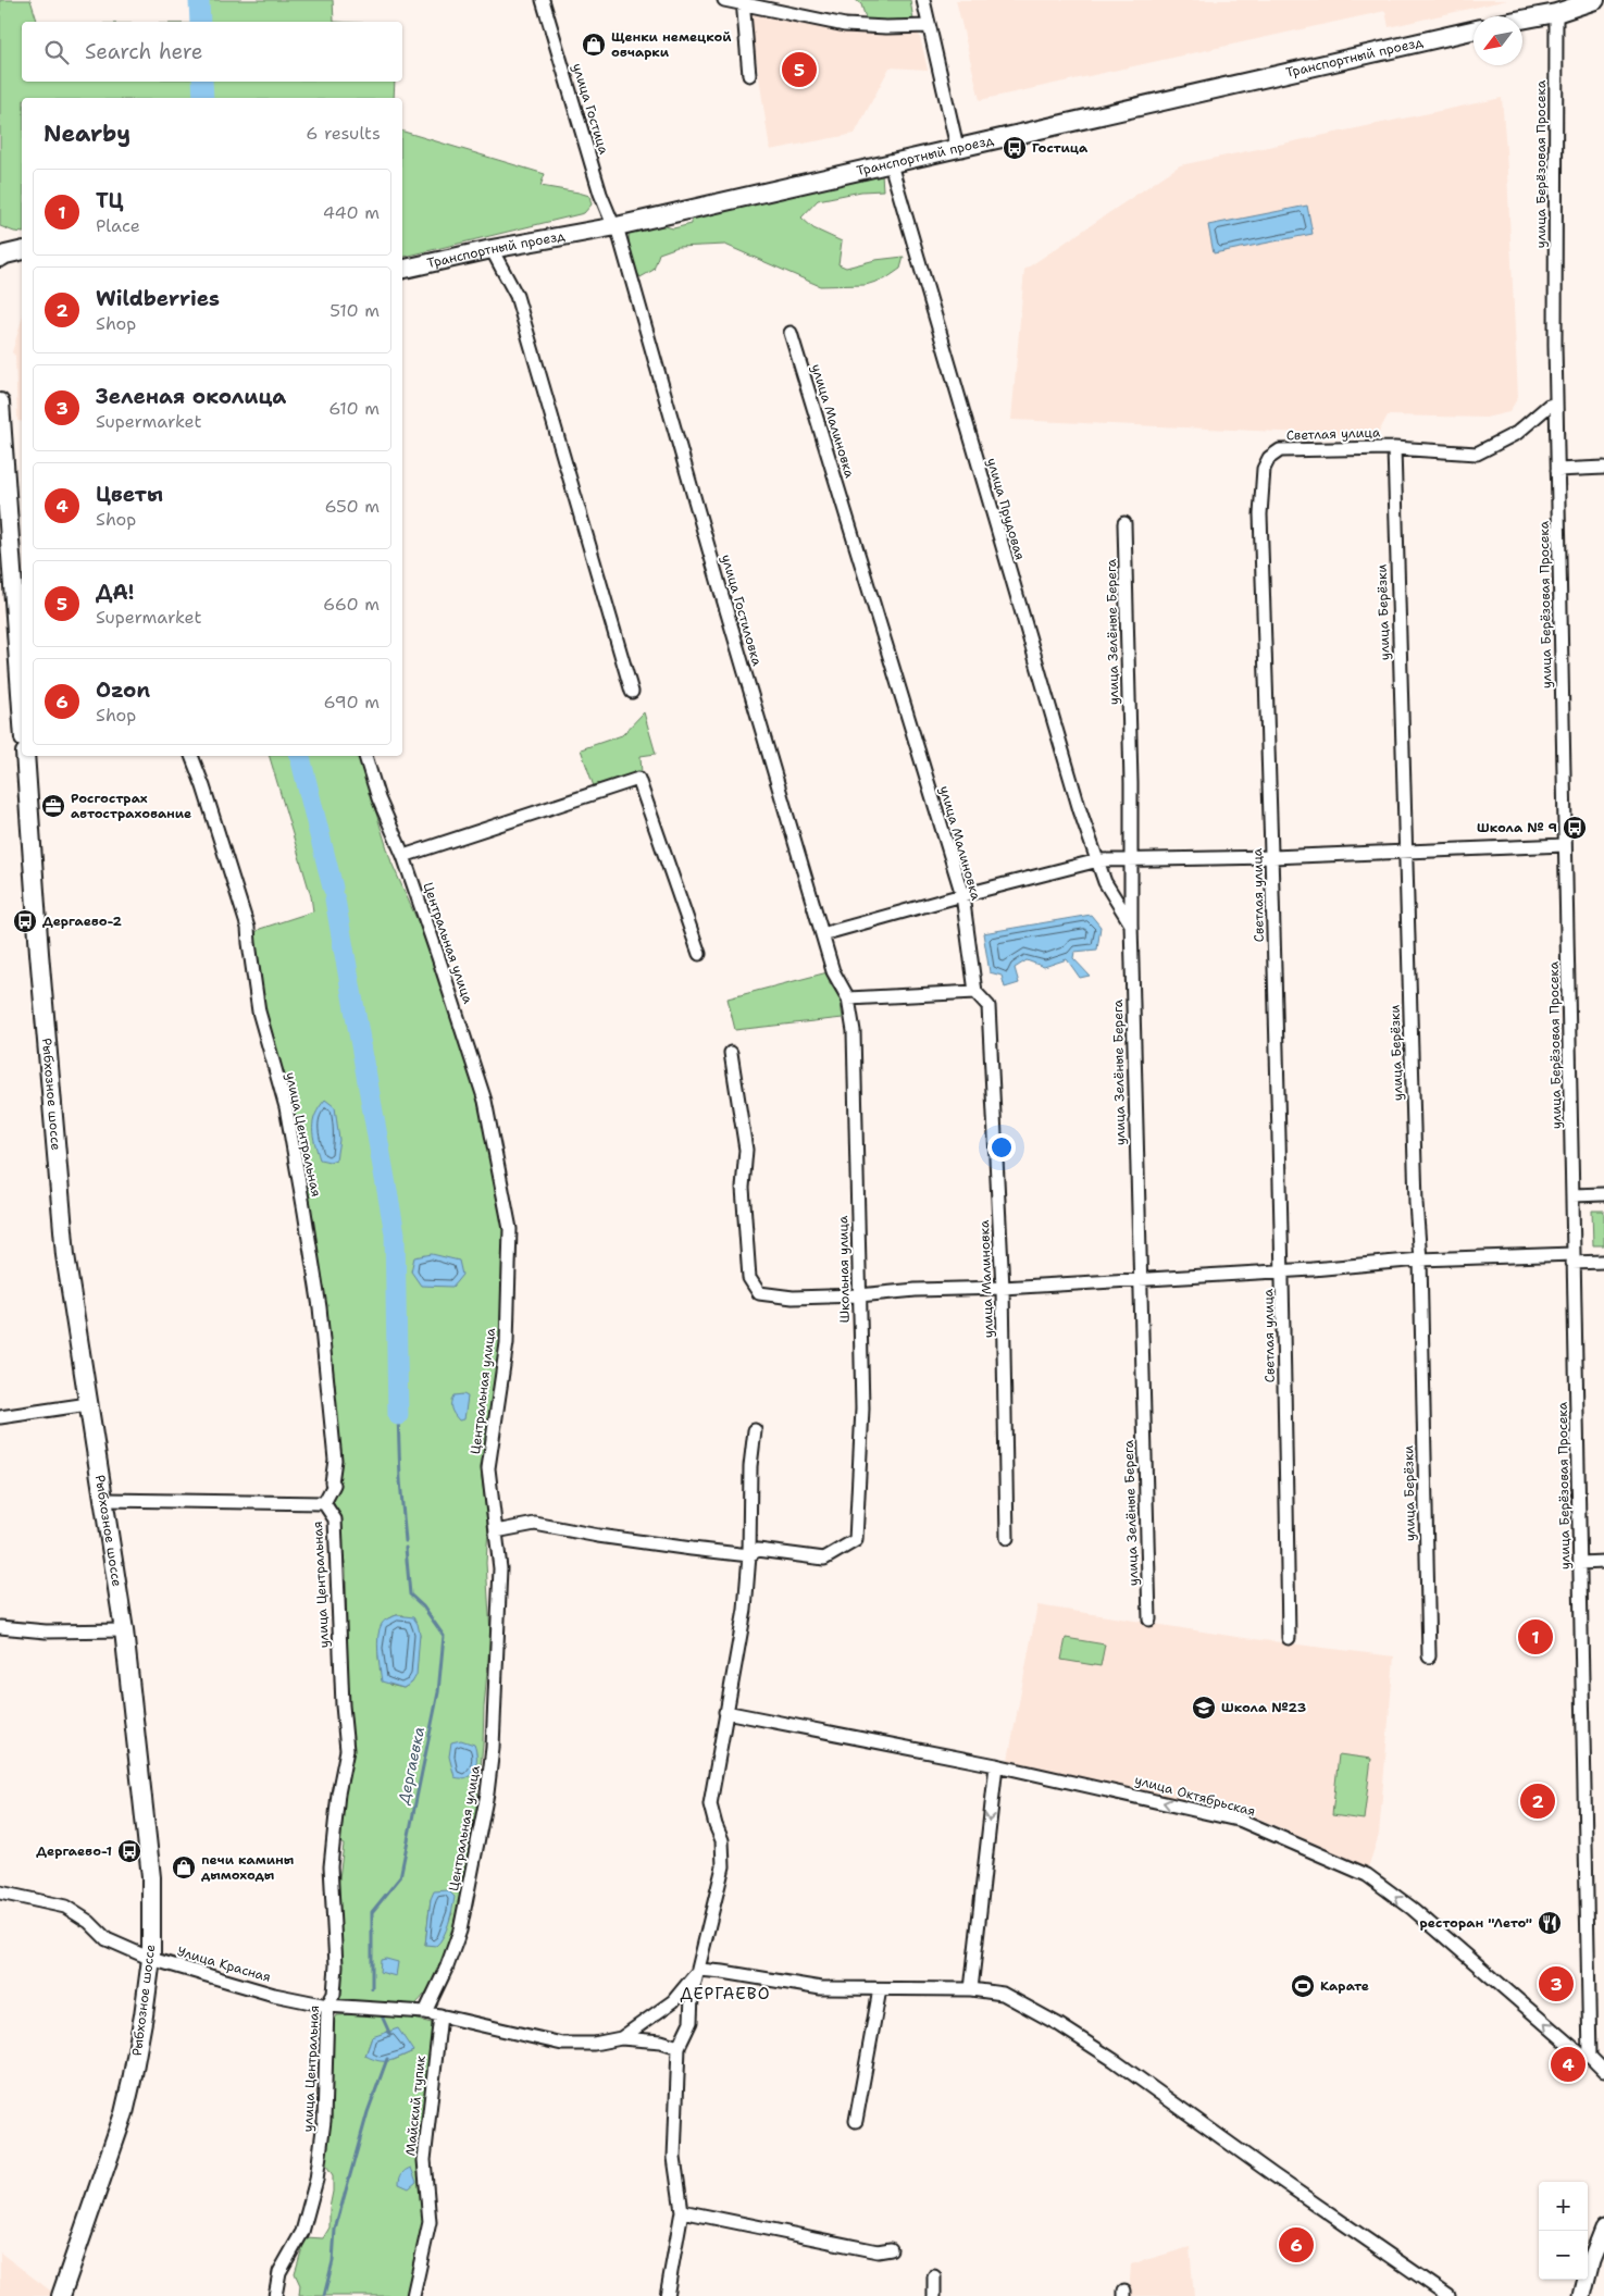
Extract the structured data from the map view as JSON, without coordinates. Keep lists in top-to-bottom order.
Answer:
{
  "streets": {
    "main road": ["Транспортный проезд", "Рыбхозное шоссе"],
    "street": [
      "улица Гостица",
      "улица Берёзовая Просека",
      "улица Малиновка",
      "Светлая улица",
      "улица Прудовая",
      "улица Гостиловка",
      "улица Берёзки",
      "улица Зелёные Берега",
      "Центральная улица",
      "улица Центральная",
      "Школьная улица",
      "улица Октябрьская",
      "Улица Красная",
      "Майский тупик"
    ]
  },
  "crossings": [
    ["Транспортный проезд", "улица Гостица"],
    ["Транспортный проезд", "улица Прудовая"],
    ["Транспортный проезд", "улица Гостиловка"],
    ["улица Гостица", "улица Гостиловка"],
    ["улица Берёзовая Просека", "Светлая улица"],
    ["улица Берёзовая Просека", "улица Октябрьская"],
    ["Светлая улица", "улица Берёзки"],
    ["улица Прудовая", "улица Зелёные Берега"],
    ["улица Гостиловка", "Школьная улица"],
    ["Центральная улица", "Улица Красная"],
    ["Рыбхозное шоссе", "Улица Красная"],
    ["улица Центральная", "Улица Красная"],
    ["Улица Красная", "Майский тупик"]
  ],
  "one_way": ["улица Октябрьская"],
  "districts": ["ДЕРГАЕВО"],
  "water": ["Дергаевка"],
  "places": {
    "shop": ["Щенки немецкой овчарки", "печи камины дымоходы"],
    "bus stop": [
      "Гостица",
      "Школа № 9",
      "Дергаево-2",
      "Дергаево-1"
    ],
    "office": ["Росгострах автострахование"],
    "school or university": ["Школа №23"],
    "restaurant": ["ресторан \"Лето\""],
    "sports": ["Карате"]
  },
  "north": "bottom left",
  "page": {
    "search": "Search here",
    "pins": [
      "5",
      "1",
      "2",
      "3",
      "4",
      "6"
    ],
    "heading": ["Nearby", "6 results"],
    "list": [
      {
        "mark": "1",
        "name": "ТЦ",
        "note": "Place",
        "value": "440 m"
      },
      {
        "mark": "2",
        "name": "Wildberries",
        "note": "Shop",
        "value": "510 m"
      },
      {
        "mark": "3",
        "name": "Зеленая околица",
        "note": "Supermarket",
        "value": "610 m"
      },
      {
        "mark": "4",
        "name": "Цветы",
        "note": "Shop",
        "value": "650 m"
      },
      {
        "mark": "5",
        "name": "ДА!",
        "note": "Supermarket",
        "value": "660 m"
      },
      {
        "mark": "6",
        "name": "Ozon",
        "note": "Shop",
        "value": "690 m"
      }
    ],
    "map_buttons": ["+", "−"]
  }
}
